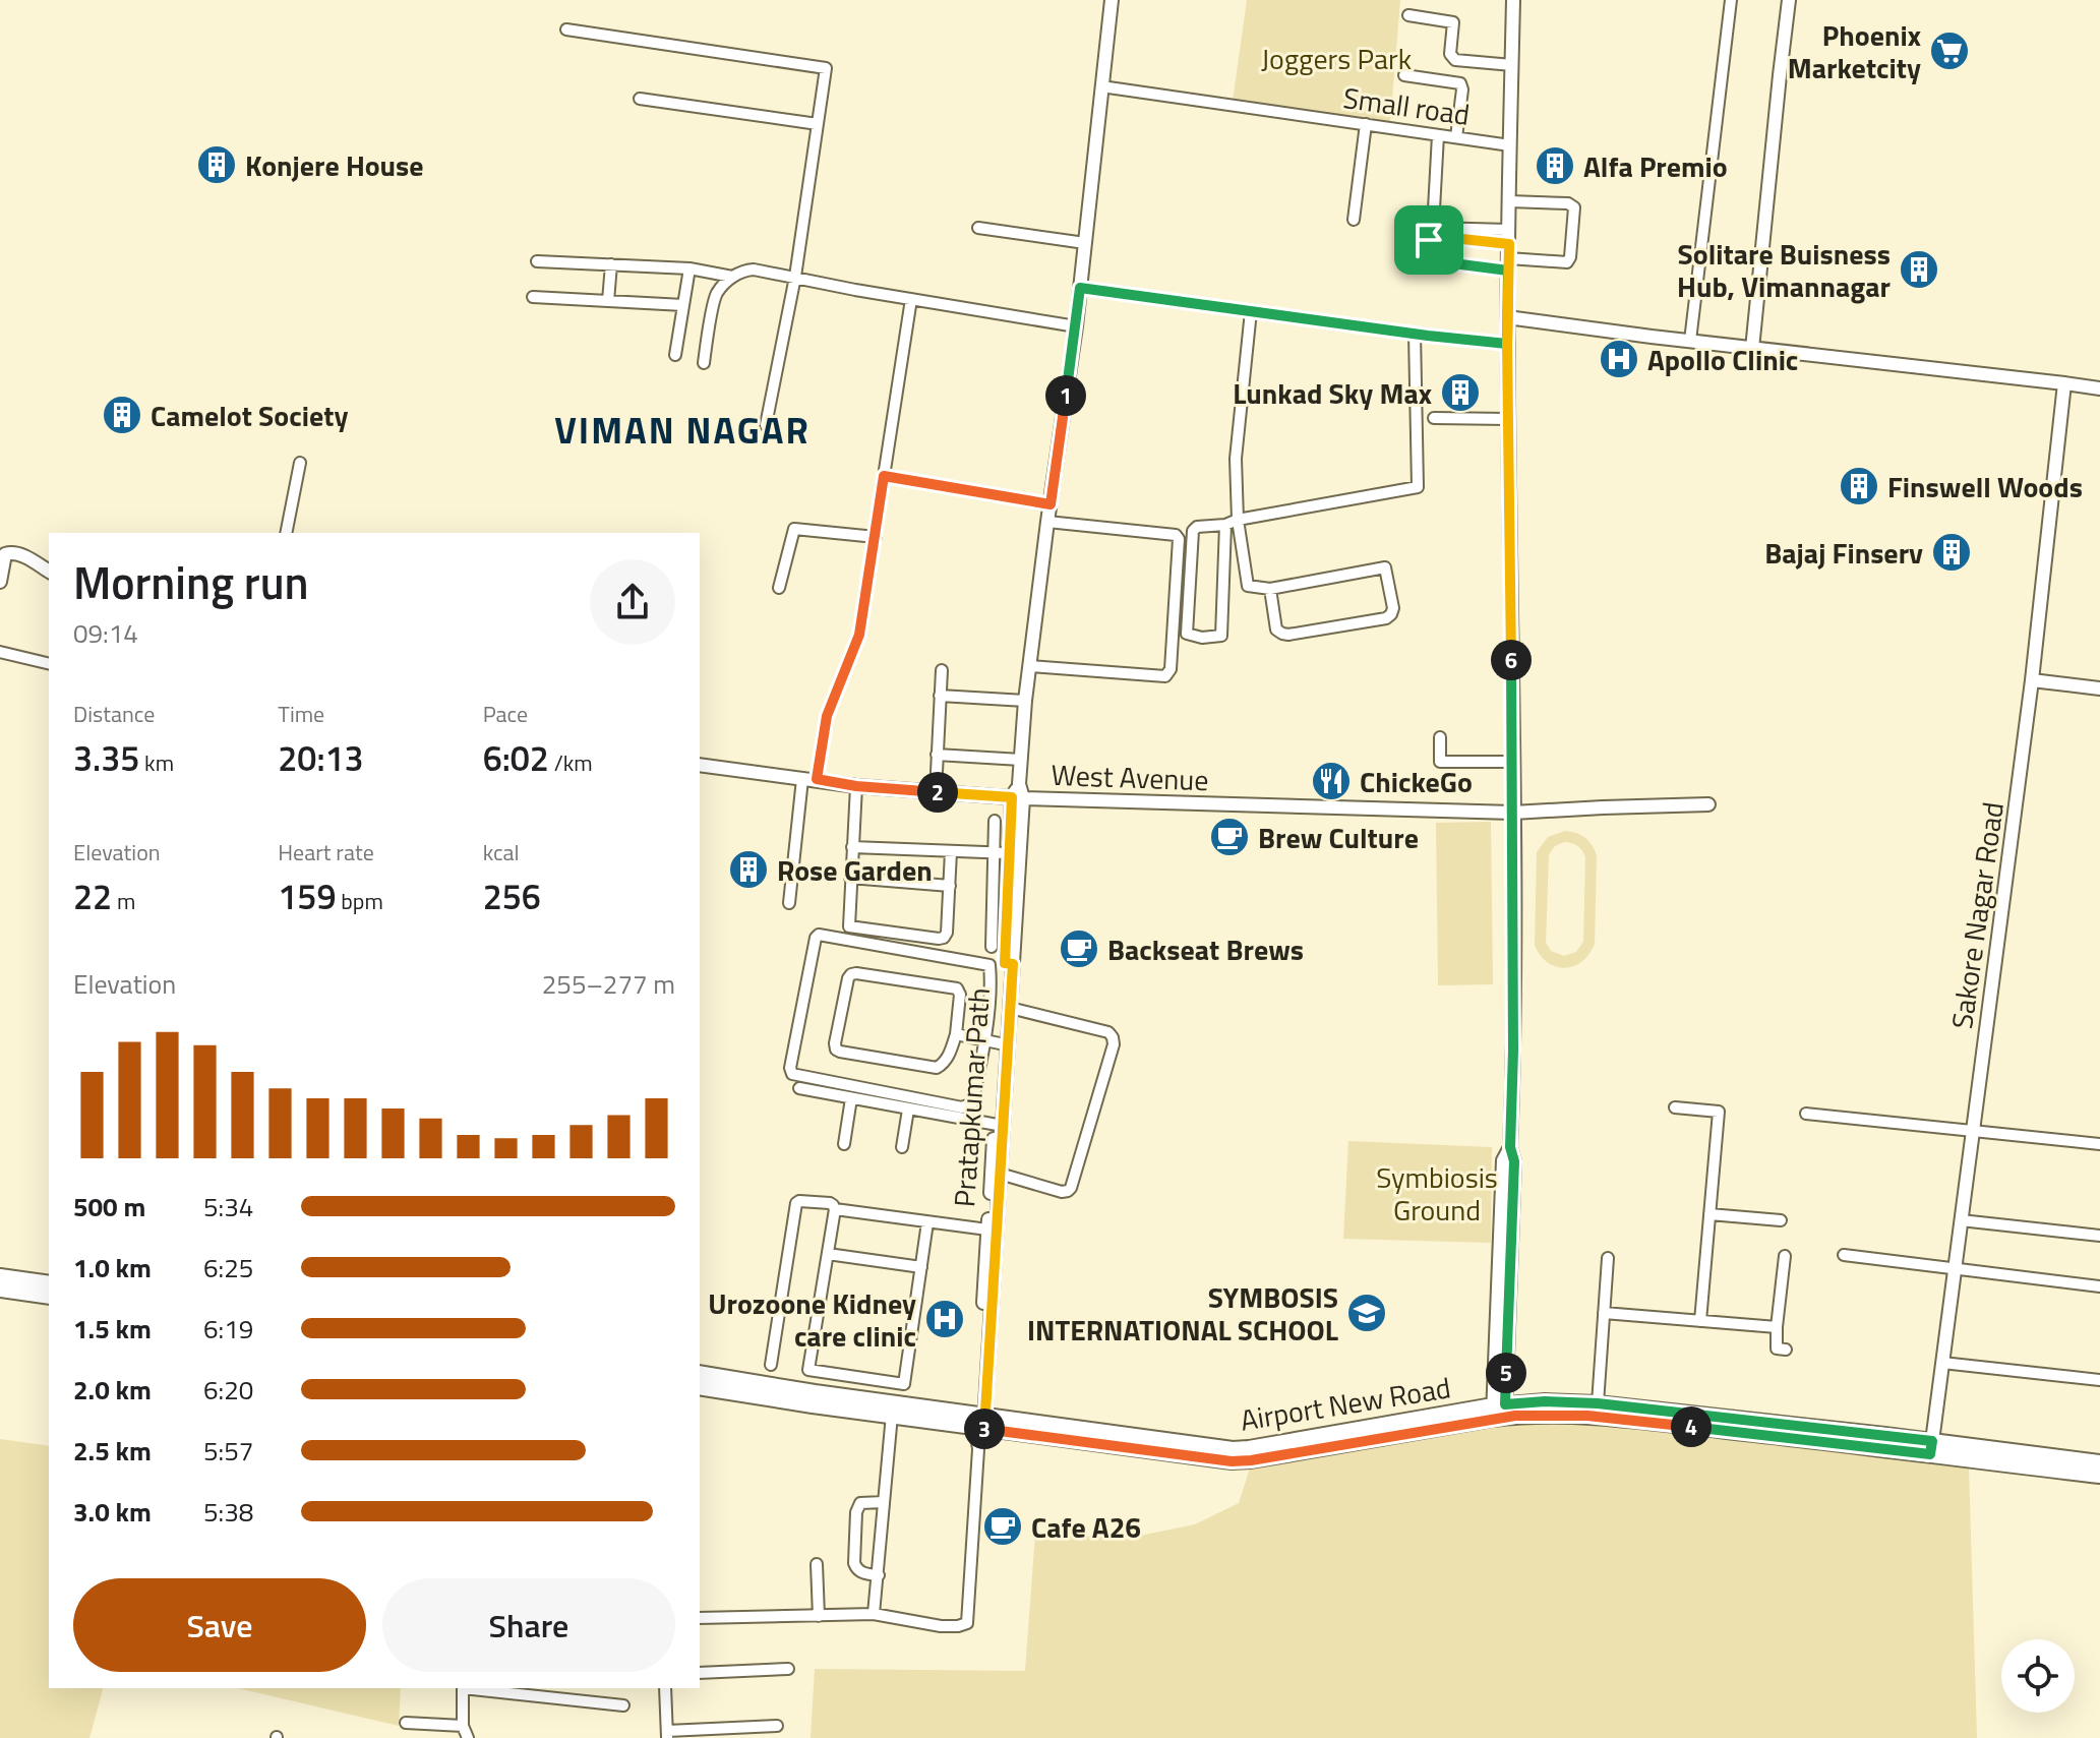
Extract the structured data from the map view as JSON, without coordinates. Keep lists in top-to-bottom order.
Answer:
{
  "streets": {
    "main road": ["Airport New Road"],
    "street": [
      "Small road",
      "West Avenue",
      "Sakore Nagar Road",
      "Pratapkumar Path"
    ]
  },
  "crossings": [
    ["West Avenue", "Pratapkumar Path"],
    ["Sakore Nagar Road", "Airport New Road"],
    ["Pratapkumar Path", "Airport New Road"]
  ],
  "districts": ["VIMAN NAGAR"],
  "parks": ["Joggers Park", "Symbiosis Ground"],
  "places": {
    "supermarket": ["Phoenix Marketcity"],
    "building": [
      "Konjere House",
      "Alfa Premio",
      "Solitare Buisness Hub, Vimannagar",
      "Lunkad Sky Max",
      "Camelot Society",
      "Finswell Woods",
      "Bajaj Finserv",
      "Rose Garden"
    ],
    "hospital": ["Apollo Clinic", "Urozoone Kidney care clinic"],
    "restaurant": ["ChickeGo"],
    "cafe": ["Brew Culture", "Backseat Brews", "Cafe A26"],
    "school or university": ["SYMBOSIS INTERNATIONAL SCHOOL"]
  },
  "page": {
    "pins": [
      "1",
      "6",
      "2",
      "5",
      "4",
      "3"
    ],
    "heading": ["Morning run", "09:14"],
    "stats": [
      ["Distance", "3.35 km"],
      ["Time", "20:13"],
      ["Pace", "6:02 /km"],
      ["Elevation", "22 m"],
      ["Heart rate", "159 bpm"],
      ["kcal", "256"]
    ],
    "chart": ["Elevation", "255–277 m"],
    "list": [
      {
        "name": "500 m",
        "note": "5:34"
      },
      {
        "name": "1.0 km",
        "note": "6:25"
      },
      {
        "name": "1.5 km",
        "note": "6:19"
      },
      {
        "name": "2.0 km",
        "note": "6:20"
      },
      {
        "name": "2.5 km",
        "note": "5:57"
      },
      {
        "name": "3.0 km",
        "note": "5:38"
      }
    ],
    "buttons": ["Save", "Share"]
  }
}
